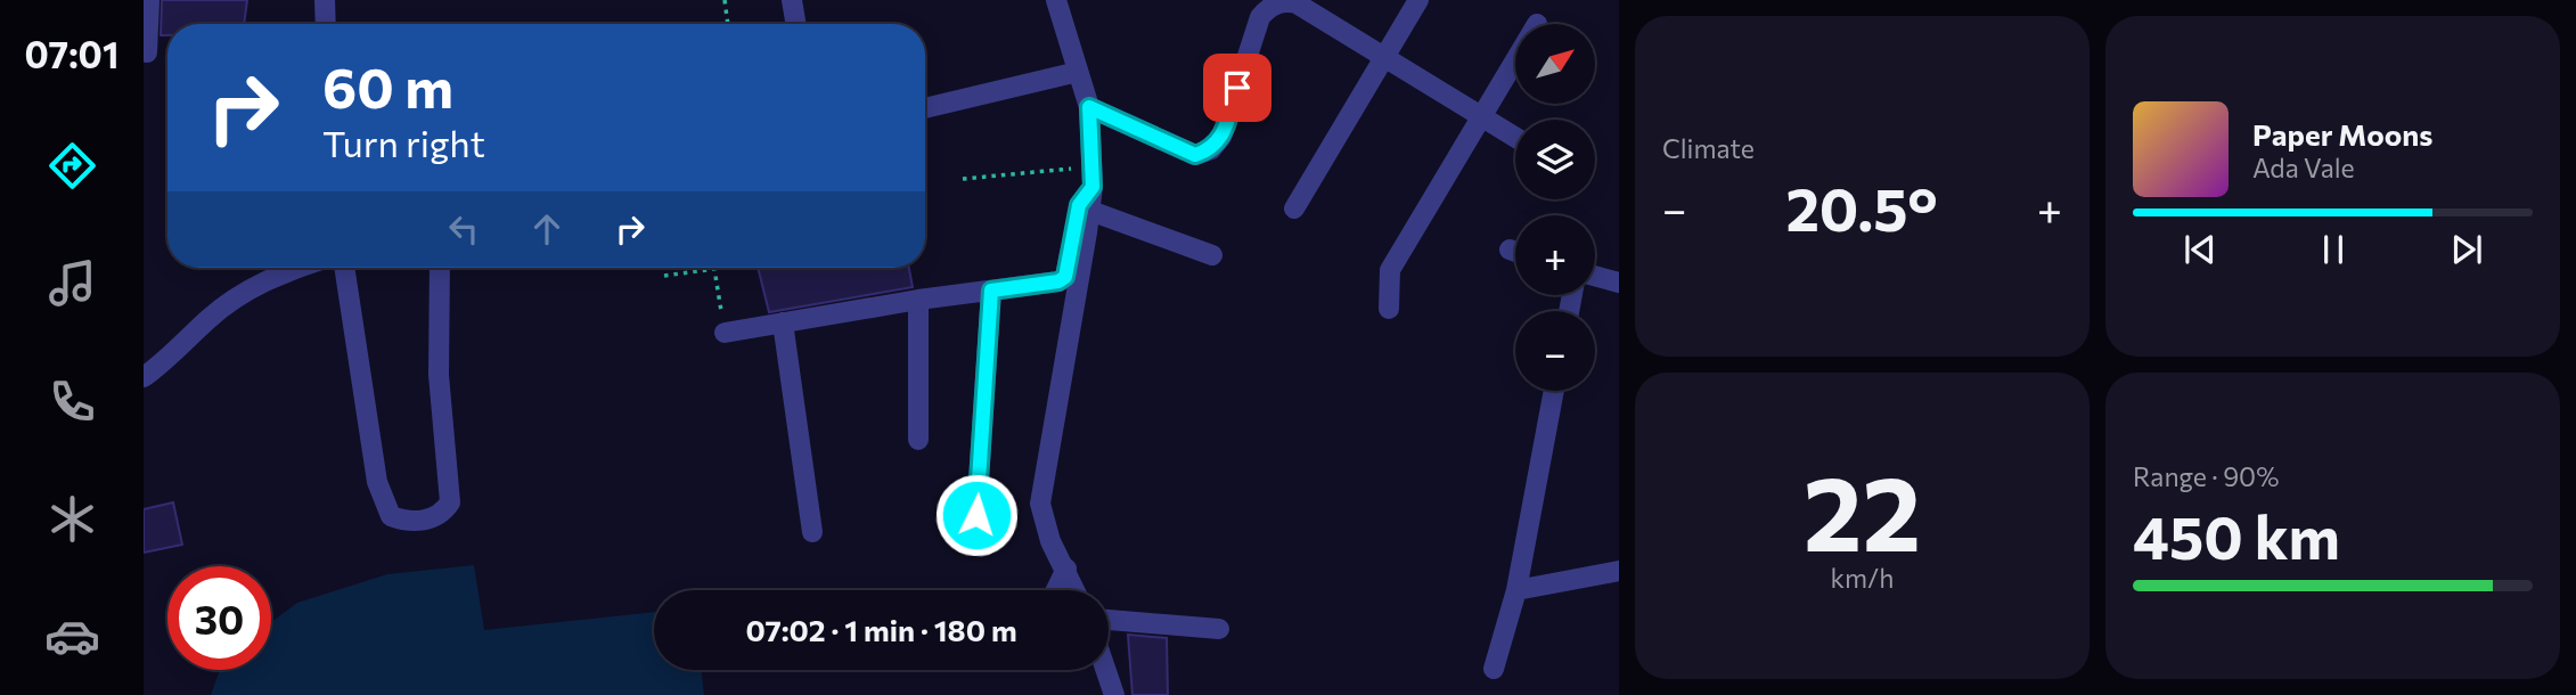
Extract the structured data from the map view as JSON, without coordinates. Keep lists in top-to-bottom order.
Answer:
{
  "north": "top right",
  "page": {
    "tabs": "07:01",
    "tile": [
      "Climate",
      ["22", "km/h"],
      ["Range · 90%", "450 km"]
    ],
    "map_buttons": ["+", "−"],
    "turn": ["60 m", "Turn right"],
    "song": ["Paper Moons", "Ada Vale"],
    "heat": ["−", "20.5°", "+"],
    "limit": "30",
    "trip": "07:02 · 1 min · 180 m"
  }
}
